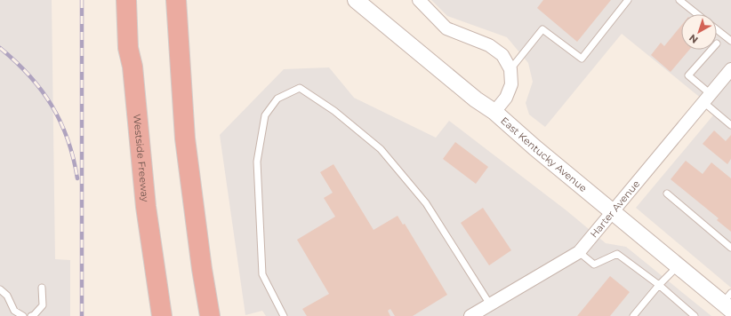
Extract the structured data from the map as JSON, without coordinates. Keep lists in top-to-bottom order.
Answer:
{
  "streets": {
    "highway": ["Westside Freeway"],
    "street": ["East Kentucky Avenue", "Harter Avenue"]
  },
  "crossings": [
    ["East Kentucky Avenue", "Harter Avenue"]
  ],
  "north": "bottom left"
}
